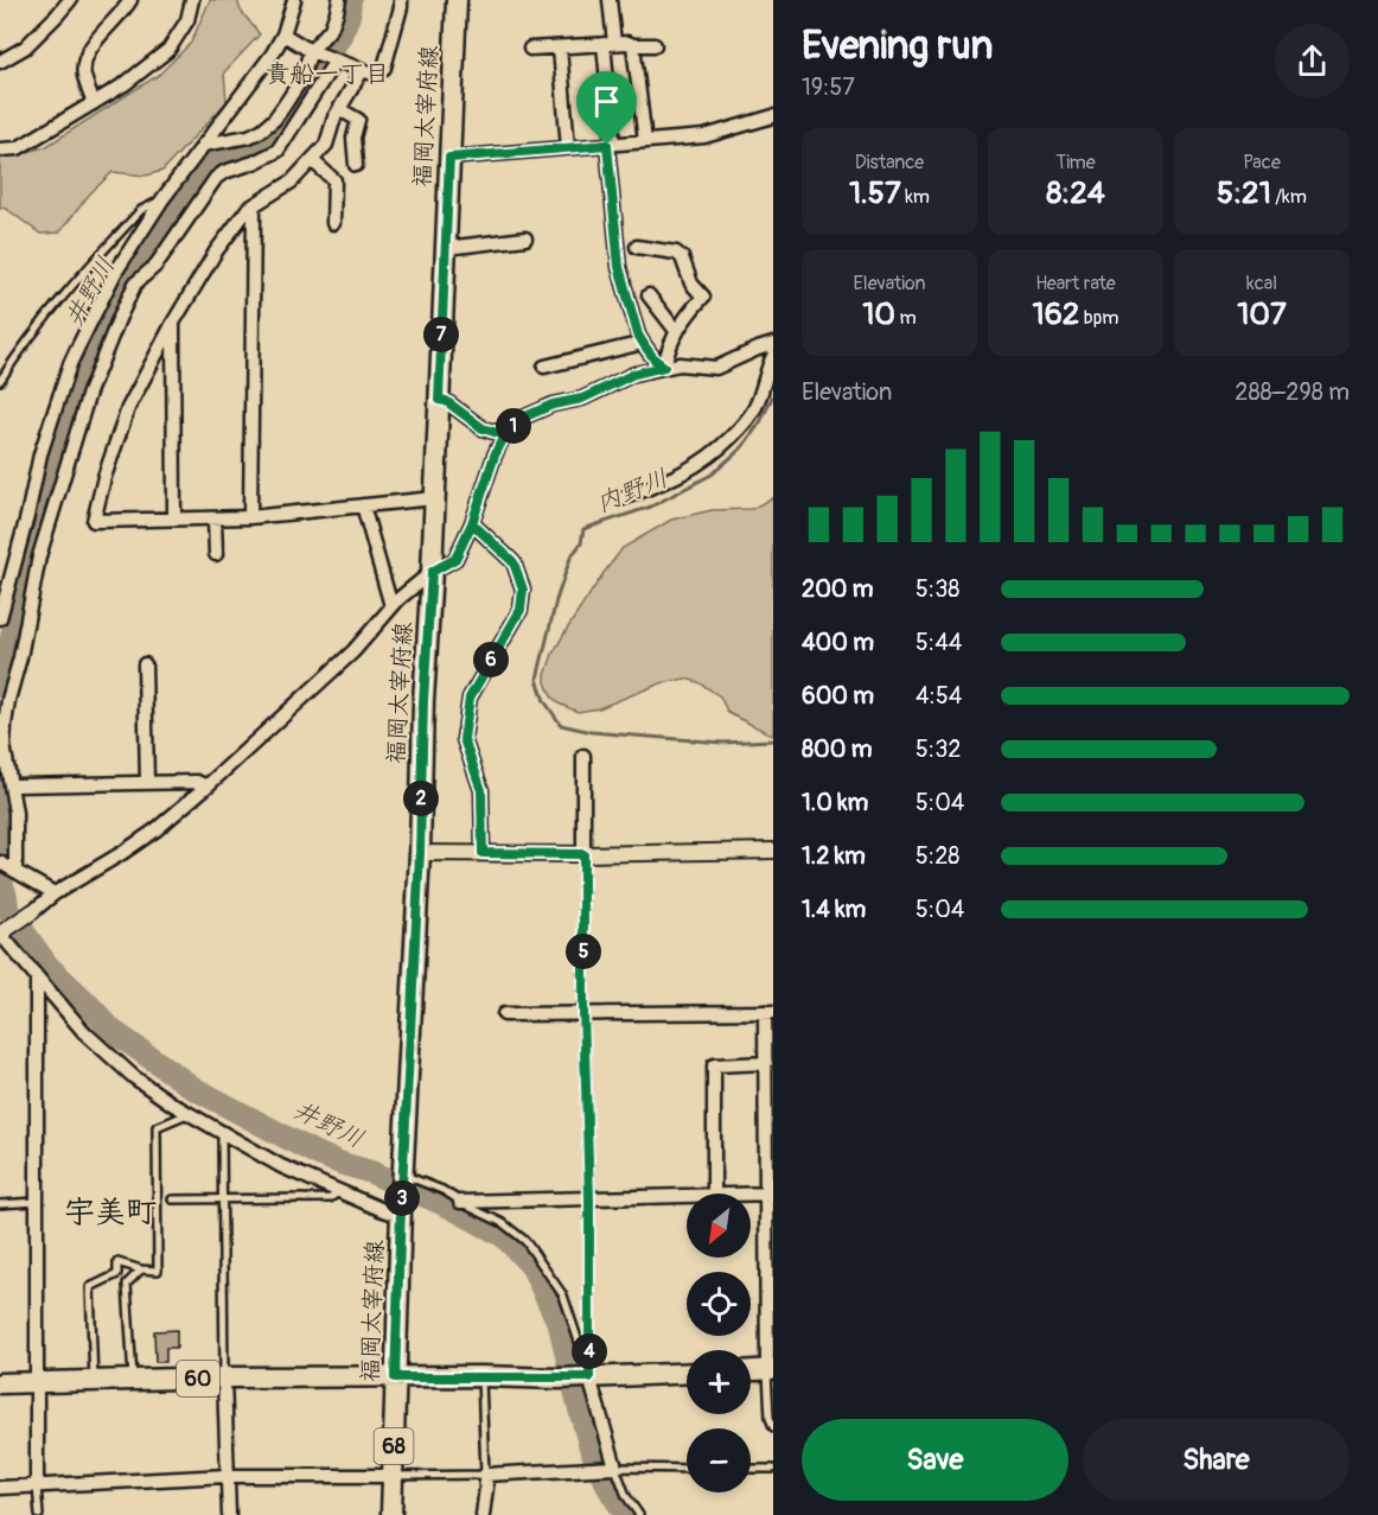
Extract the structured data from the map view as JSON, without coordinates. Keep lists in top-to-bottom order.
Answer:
{
  "streets": {
    "main road": ["福岡太宰府線", "60", "68"]
  },
  "crossings": [
    ["福岡太宰府線", "60"]
  ],
  "districts": ["貴船一丁目", "宇美町"],
  "water": ["井野川", "内野川"],
  "north": "bottom left",
  "page": {
    "heading": ["Evening run", "19:57"],
    "stats": [
      ["Distance", "1.57 km"],
      ["Time", "8:24"],
      ["Pace", "5:21 /km"],
      ["Elevation", "10 m"],
      ["Heart rate", "162 bpm"],
      ["kcal", "107"]
    ],
    "pins": [
      "7",
      "1",
      "6",
      "2",
      "5",
      "3",
      "4"
    ],
    "chart": ["Elevation", "288–298 m"],
    "list": [
      {
        "name": "200 m",
        "note": "5:38"
      },
      {
        "name": "400 m",
        "note": "5:44"
      },
      {
        "name": "600 m",
        "note": "4:54"
      },
      {
        "name": "800 m",
        "note": "5:32"
      },
      {
        "name": "1.0 km",
        "note": "5:04"
      },
      {
        "name": "1.2 km",
        "note": "5:28"
      },
      {
        "name": "1.4 km",
        "note": "5:04"
      }
    ],
    "map_buttons": ["+", "−"],
    "buttons": ["Save", "Share"]
  }
}
